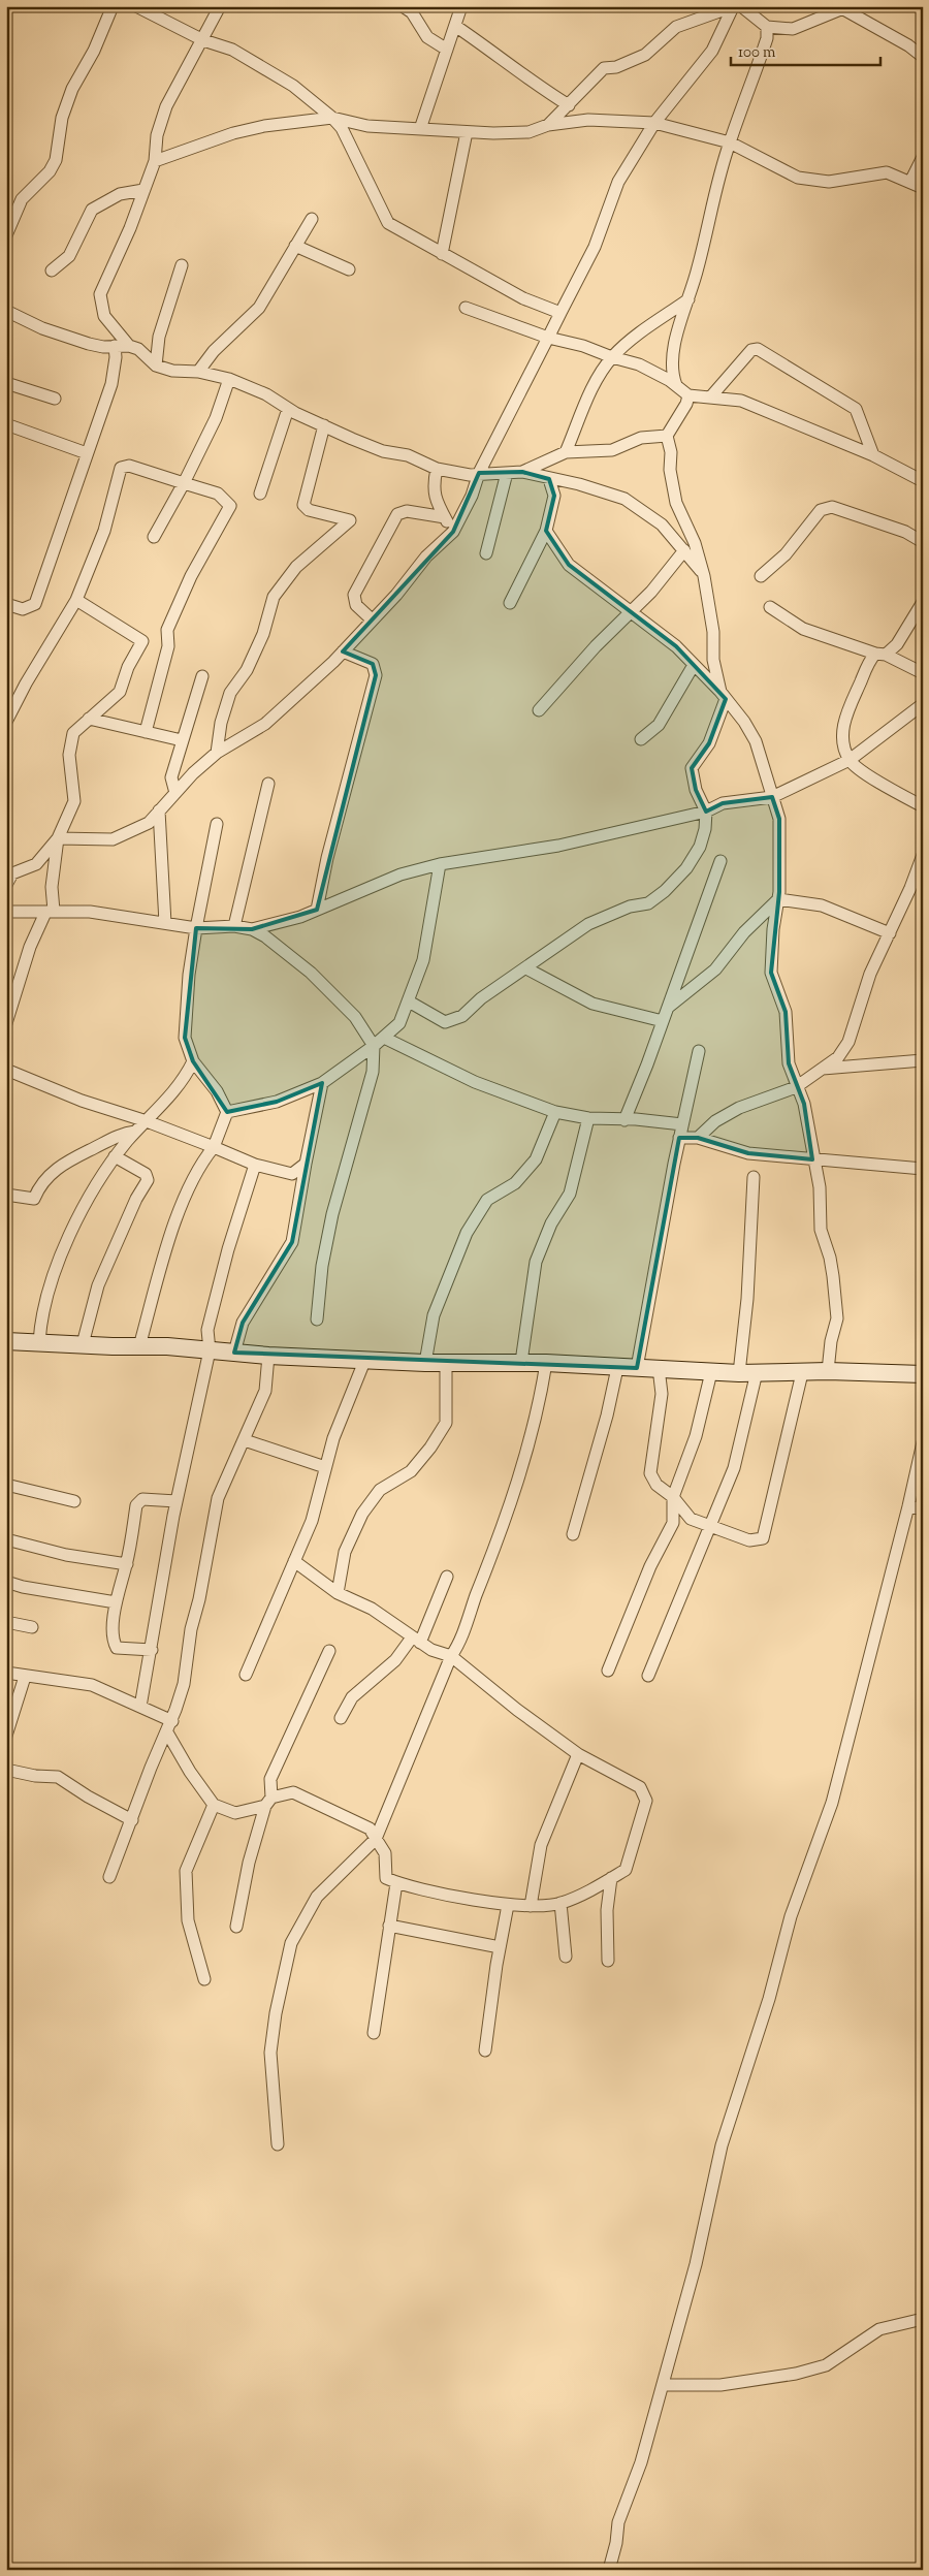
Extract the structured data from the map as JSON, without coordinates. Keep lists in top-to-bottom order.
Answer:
{
  "scale_bar": "100 m"
}
